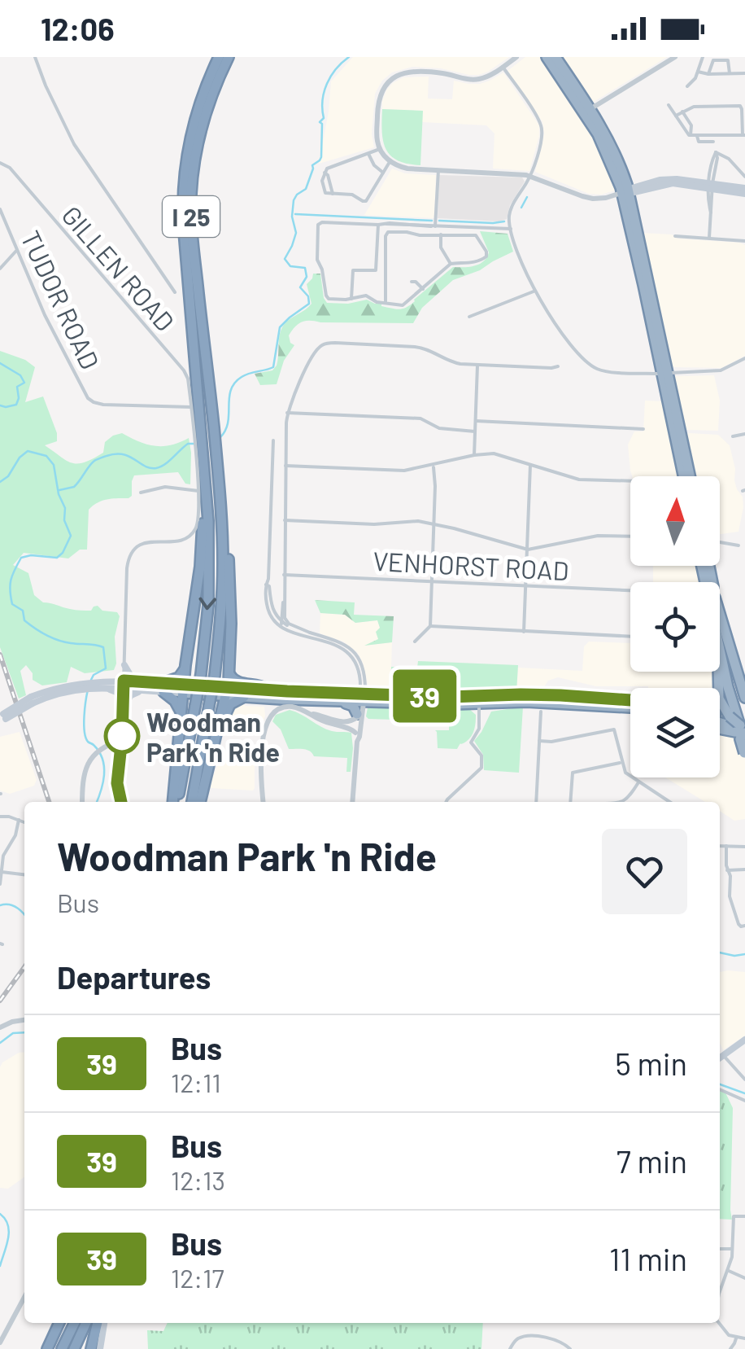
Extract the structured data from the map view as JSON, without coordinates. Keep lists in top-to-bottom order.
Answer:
{
  "streets": {
    "highway": ["I 25"],
    "street": ["GILLEN ROAD", "TUDOR ROAD", "VENHORST ROAD"]
  },
  "crossings": [
    ["I 25", "GILLEN ROAD"],
    ["GILLEN ROAD", "TUDOR ROAD"]
  ],
  "places": ["Woodman Park 'n Ride"],
  "lines": ["bus line 39"],
  "north": "top",
  "page": {
    "status": "12:06",
    "on_map": "39",
    "heading": [
      ["Woodman Park 'n Ride", "Bus"],
      "Departures"
    ],
    "list": [
      {
        "mark": "39",
        "name": "Bus",
        "note": "12:11",
        "value": "5 min"
      },
      {
        "mark": "39",
        "name": "Bus",
        "note": "12:13",
        "value": "7 min"
      },
      {
        "mark": "39",
        "name": "Bus",
        "note": "12:17",
        "value": "11 min"
      }
    ]
  }
}
